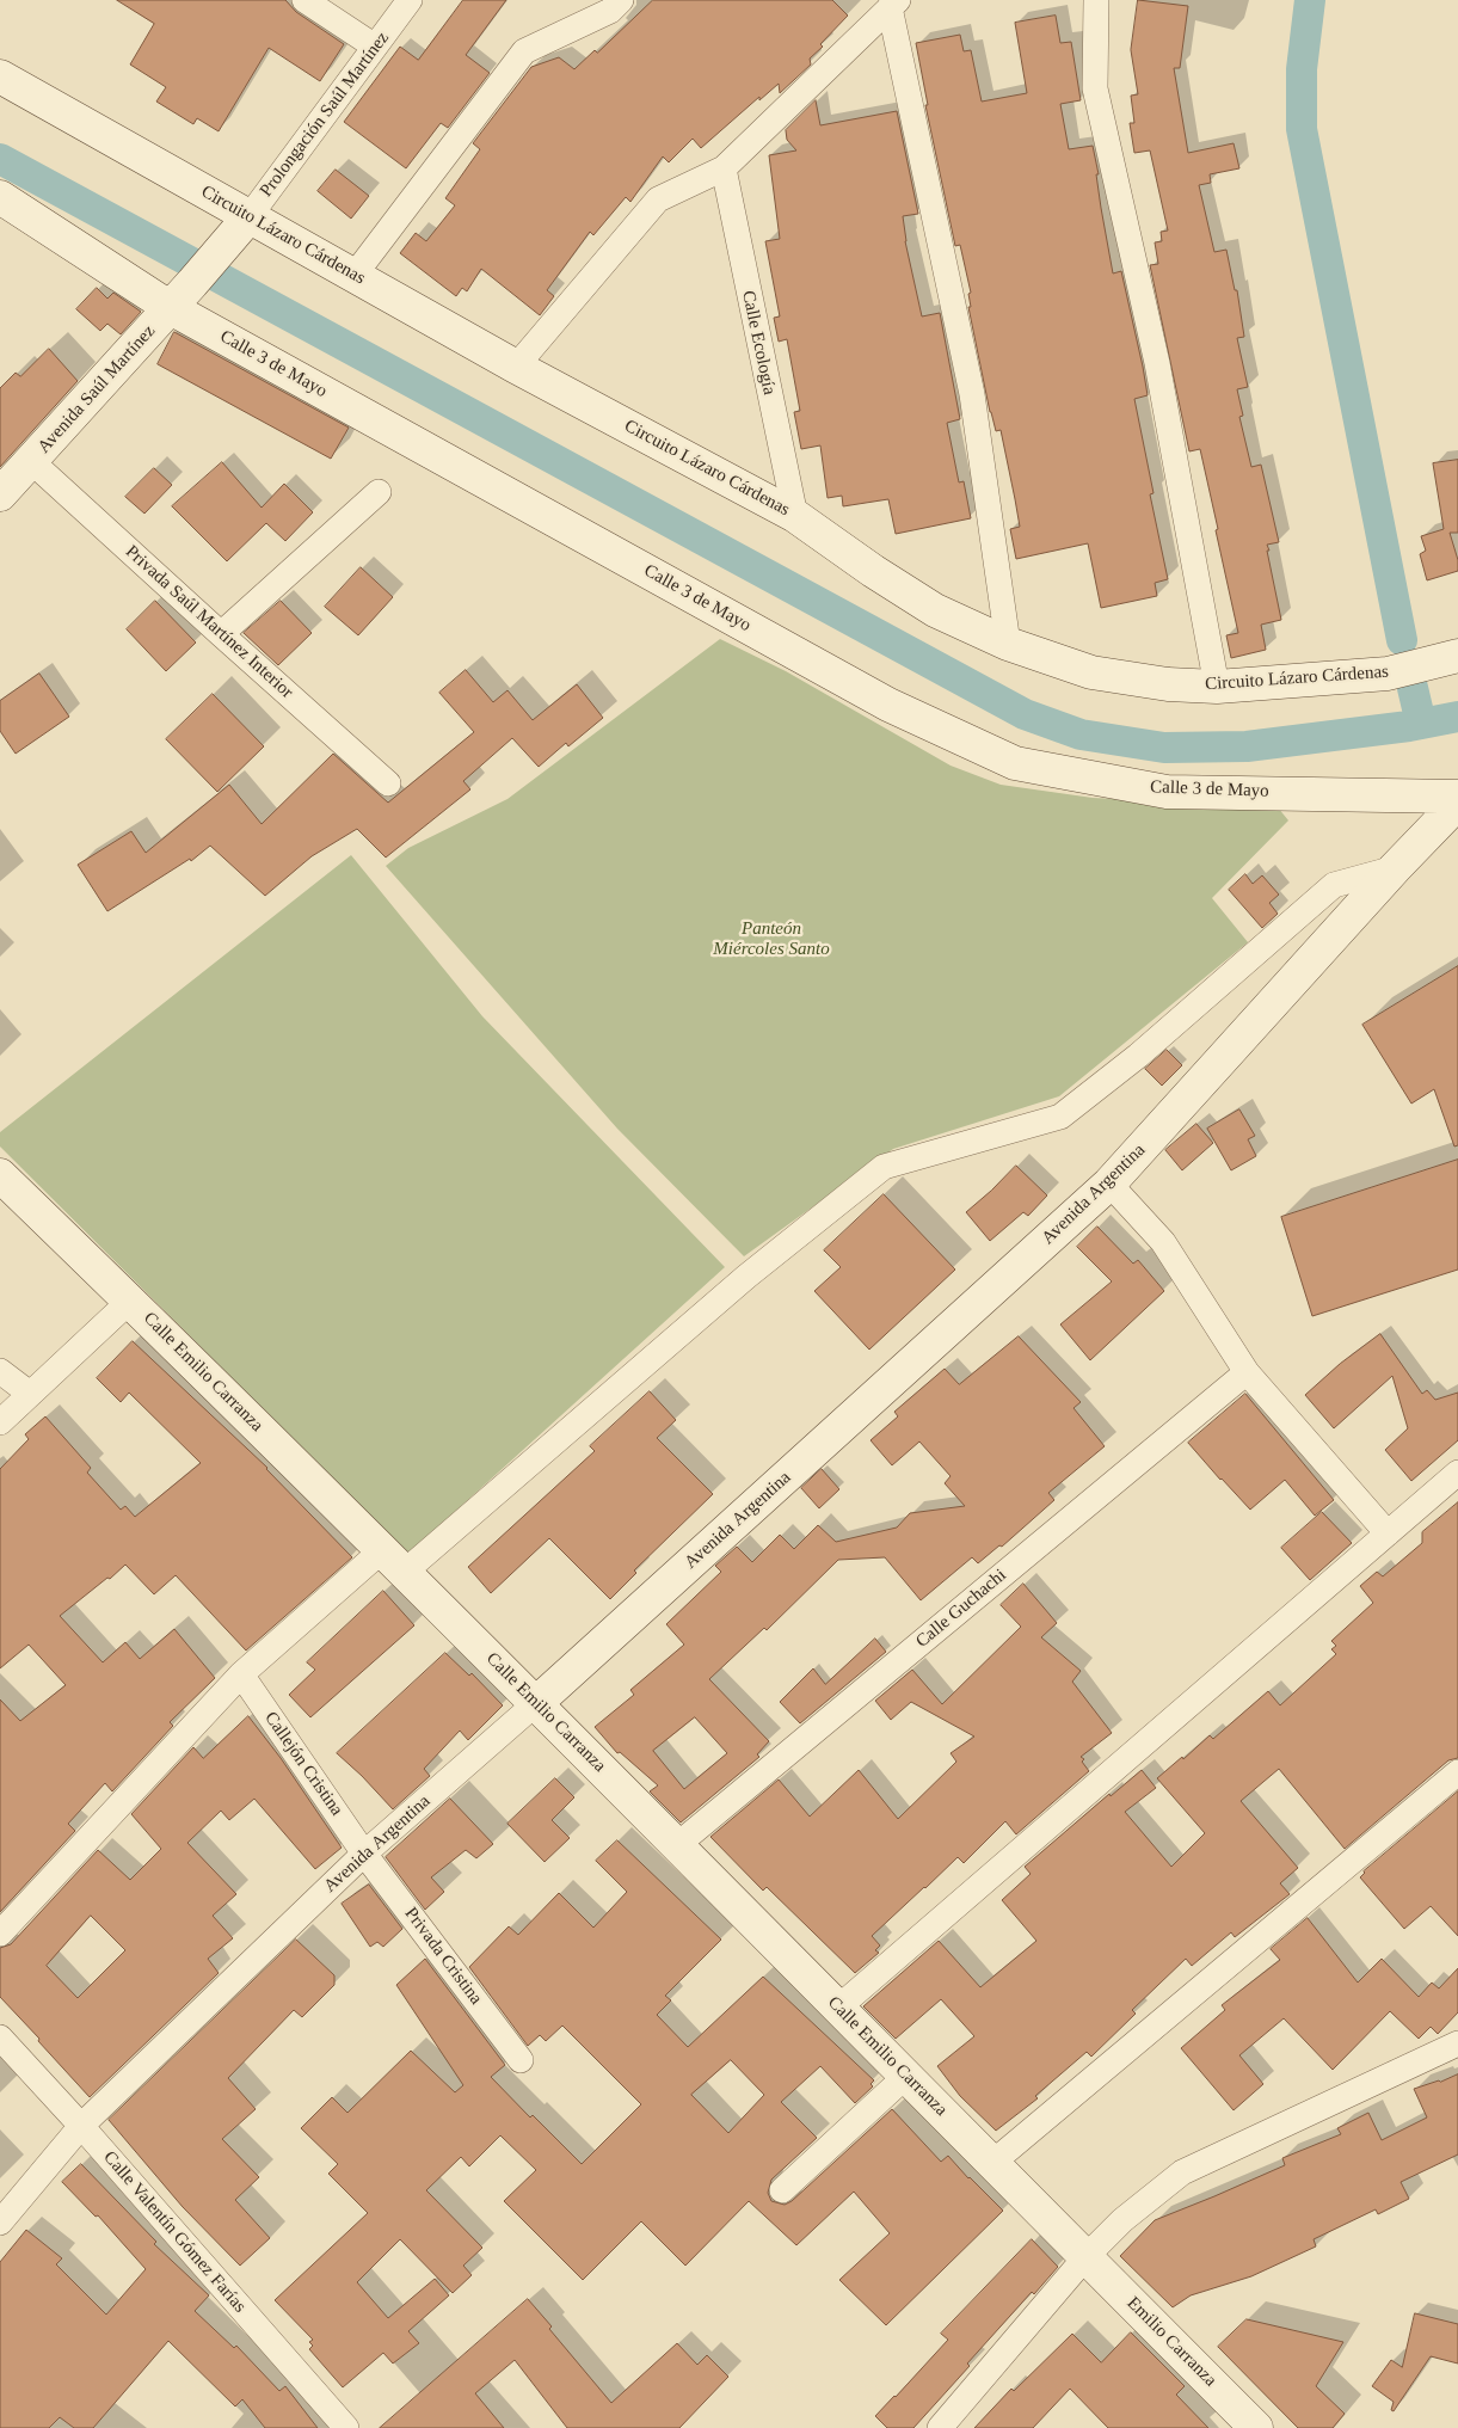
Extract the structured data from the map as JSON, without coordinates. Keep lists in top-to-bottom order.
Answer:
{
  "streets": {
    "street": [
      "Prolongación Saúl Martínez",
      "Circuito Lázaro Cárdenas",
      "Calle Ecología",
      "Calle 3 de Mayo",
      "Avenida Saúl Martínez",
      "Privada Saúl Martínez Interior",
      "Avenida Argentina",
      "Calle Emilio Carranza",
      "Calle Guchachi",
      "Callejón Cristina",
      "Privada Cristina",
      "Calle Valentín Gómez Farías",
      "Emilio Carranza"
    ]
  },
  "crossings": [
    ["Prolongación Saúl Martínez", "Circuito Lázaro Cárdenas"],
    ["Prolongación Saúl Martínez", "Avenida Saúl Martínez"],
    ["Circuito Lázaro Cárdenas", "Calle Ecología"],
    ["Calle 3 de Mayo", "Avenida Saúl Martínez"],
    ["Avenida Saúl Martínez", "Privada Saúl Martínez Interior"],
    ["Avenida Argentina", "Calle Emilio Carranza"],
    ["Avenida Argentina", "Callejón Cristina"],
    ["Avenida Argentina", "Privada Cristina"],
    ["Avenida Argentina", "Calle Valentín Gómez Farías"],
    ["Calle Emilio Carranza", "Calle Guchachi"],
    ["Calle Emilio Carranza", "Emilio Carranza"],
    ["Callejón Cristina", "Privada Cristina"]
  ],
  "parks": ["Panteón Miércoles Santo"]
}
